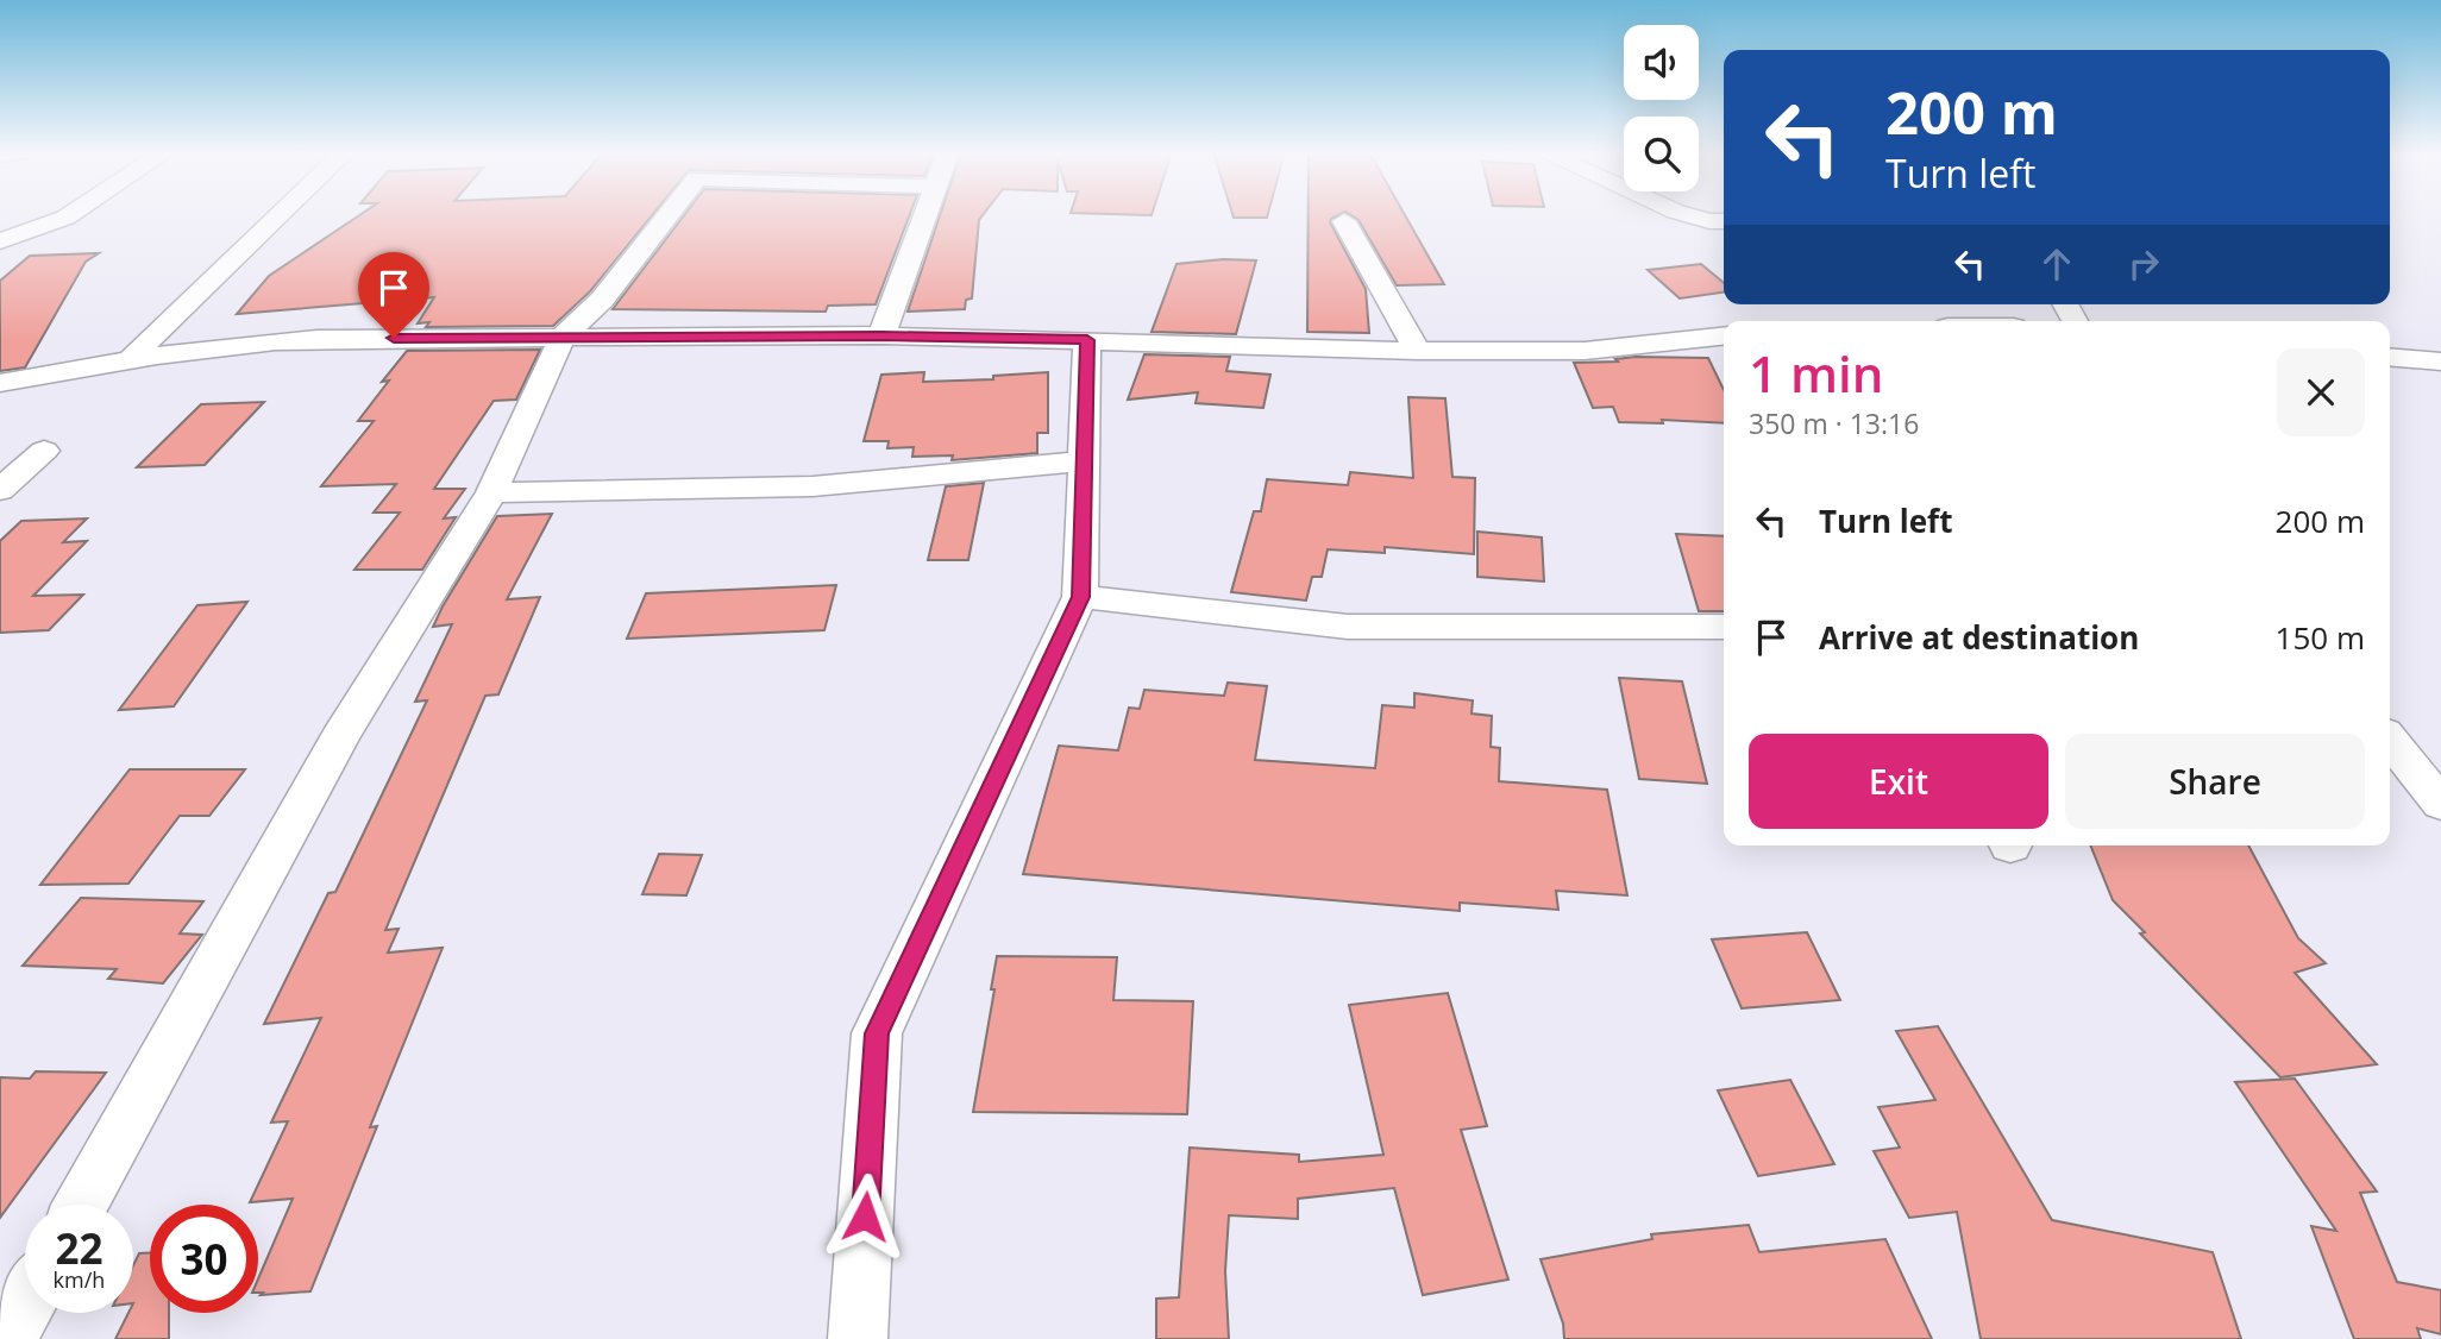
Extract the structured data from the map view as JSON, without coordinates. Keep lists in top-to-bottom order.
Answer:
{
  "page": {
    "turn": ["200 m", "Turn left"],
    "heading": ["1 min", "350 m · 13:16"],
    "list": [
      {
        "name": "Turn left",
        "value": "200 m"
      },
      {
        "name": "Arrive at destination",
        "value": "150 m"
      }
    ],
    "buttons": ["Exit", "Share"],
    "speed": "22 km/h",
    "limit": "30"
  }
}
